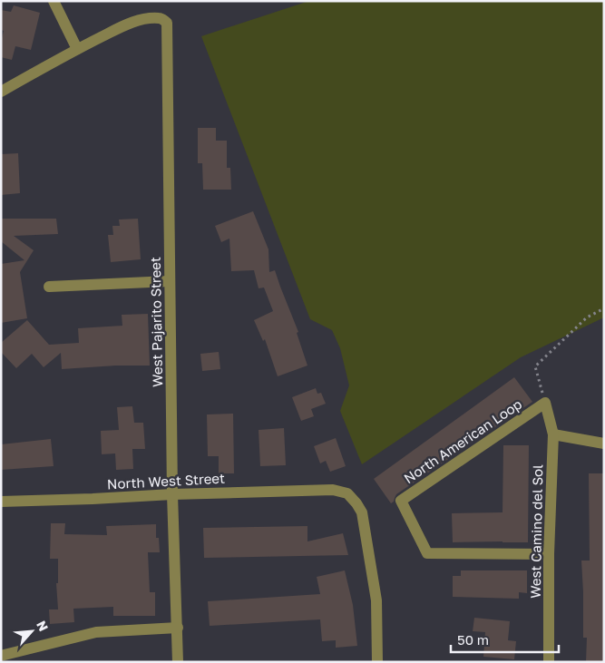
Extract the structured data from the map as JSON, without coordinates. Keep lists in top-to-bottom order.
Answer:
{
  "streets": {
    "street": [
      "West Pajarito Street",
      "North American Loop",
      "North West Street",
      "West Camino del Sol"
    ]
  },
  "crossings": [
    ["West Pajarito Street", "North West Street"],
    ["North American Loop", "West Camino del Sol"]
  ],
  "scale_bar": "50 m",
  "north": "top right"
}
